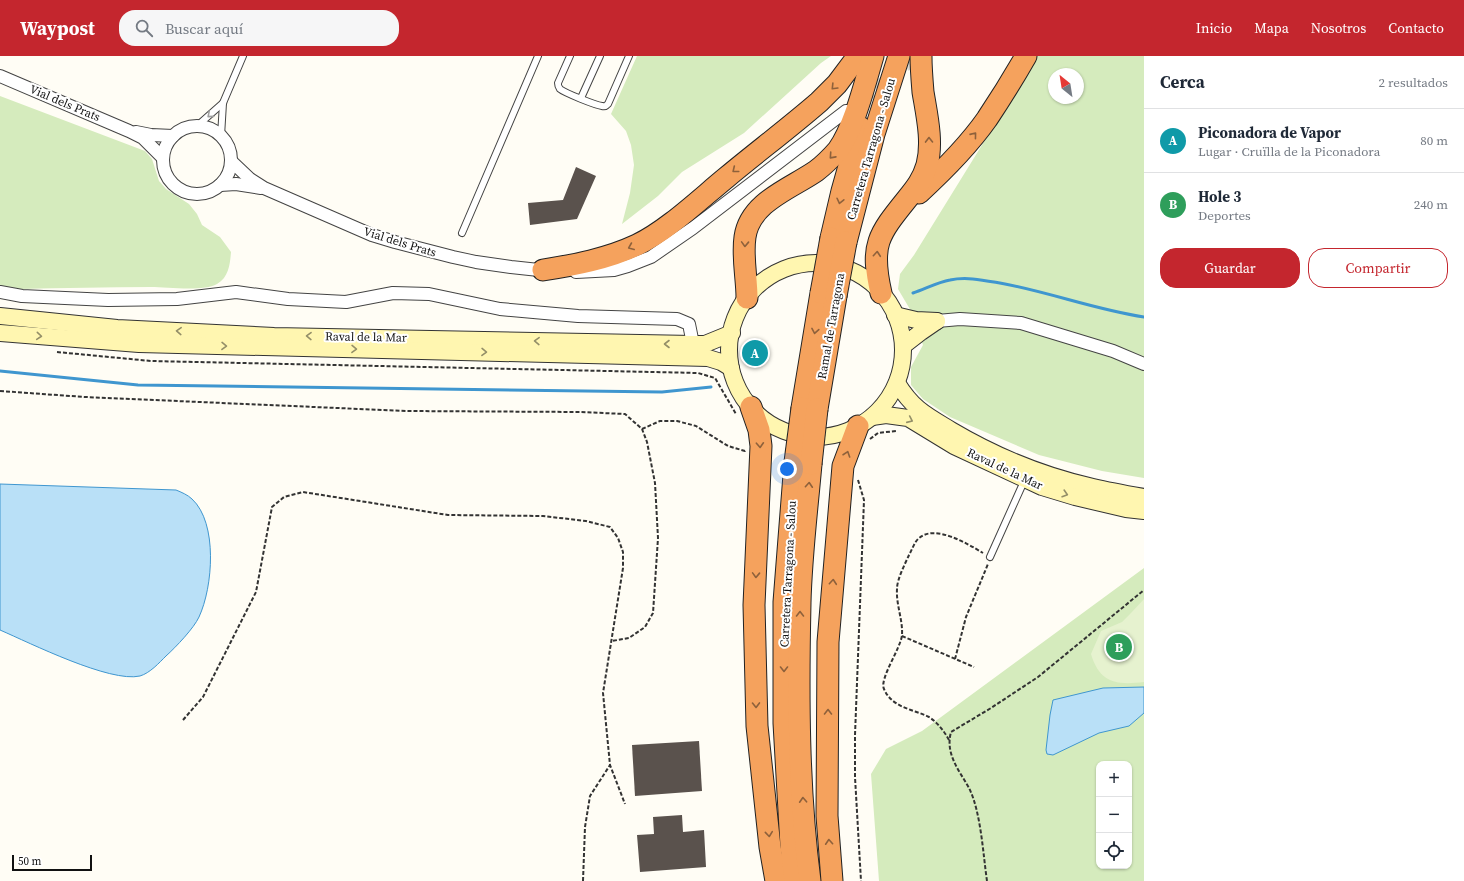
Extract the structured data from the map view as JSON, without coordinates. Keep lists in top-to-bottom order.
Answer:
{
  "streets": {
    "highway": ["Carretera Tarragona - Salou", "Ramal de Tarragona"],
    "street": ["Vial dels Prats", "Raval de la Mar"]
  },
  "crossings": [
    ["Carretera Tarragona - Salou", "Ramal de Tarragona"]
  ],
  "scale_bar": "50 m",
  "north": "top left",
  "page": {
    "header": "Waypost",
    "search": "Buscar aquí",
    "nav": [
      "Inicio",
      "Mapa",
      "Nosotros",
      "Contacto"
    ],
    "heading": ["Cerca", "2 resultados"],
    "list": [
      {
        "mark": "A",
        "name": "Piconadora de Vapor",
        "note": "Lugar · Cruïlla de la Piconadora",
        "value": "80 m"
      },
      {
        "mark": "B",
        "name": "Hole 3",
        "note": "Deportes",
        "value": "240 m"
      }
    ],
    "buttons": ["Guardar", "Compartir"],
    "pins": ["A", "B"],
    "map_buttons": ["+", "−"],
    "scale": "50 m"
  }
}
